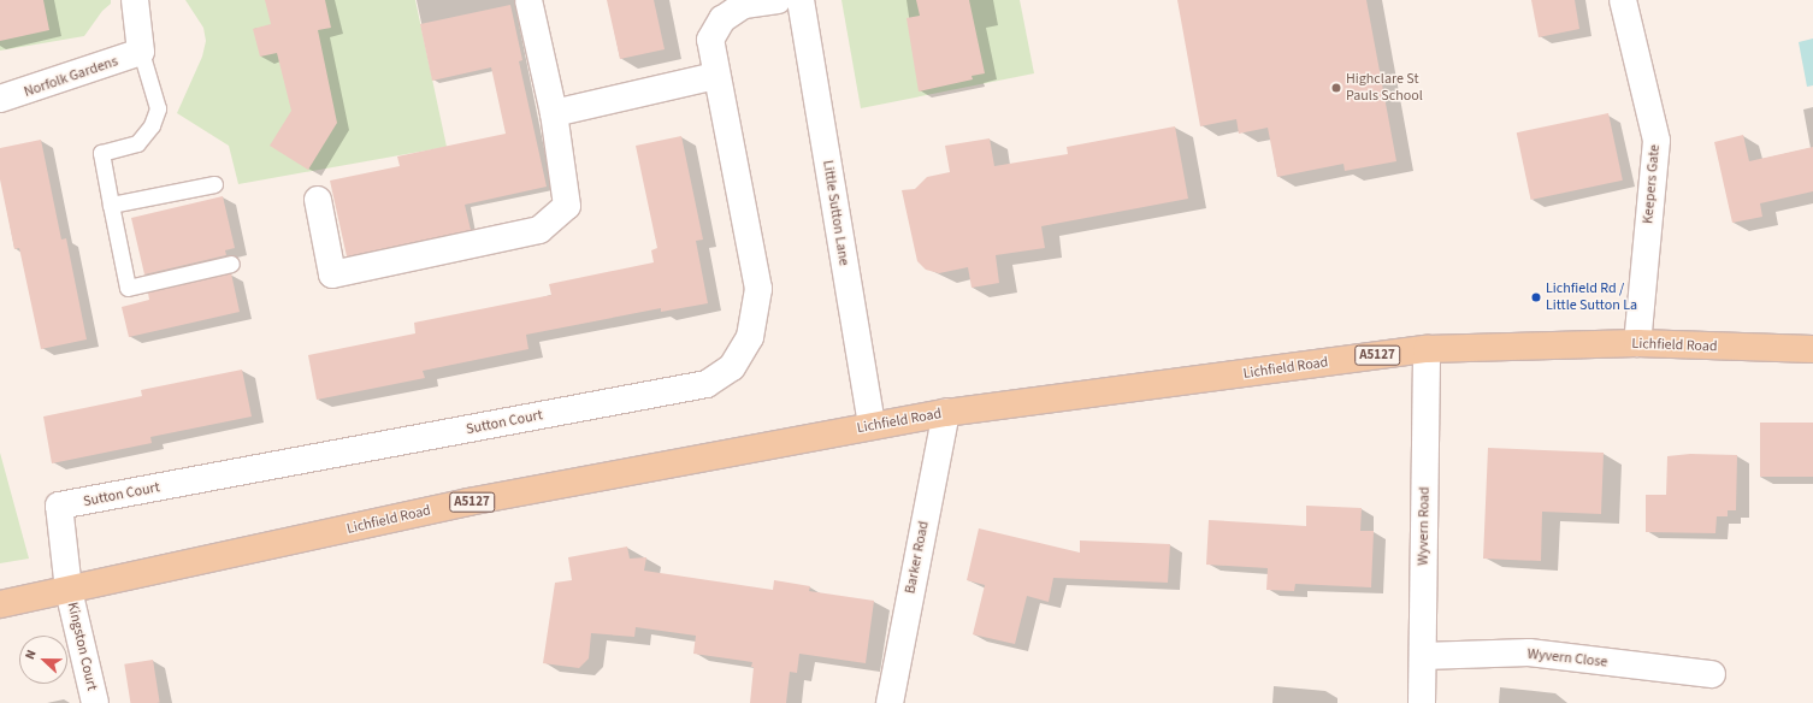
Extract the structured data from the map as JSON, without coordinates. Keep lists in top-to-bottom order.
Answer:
{
  "streets": {
    "main road": ["Lichfield Road", "A5127"],
    "street": [
      "Norfolk Gardens",
      "Keepers Gate",
      "Little Sutton Lane",
      "Sutton Court",
      "Wyvern Road",
      "Barker Road",
      "Kingston Court",
      "Wyvern Close"
    ]
  },
  "crossings": [
    ["Keepers Gate", "Lichfield Road"],
    ["Little Sutton Lane", "Lichfield Road"],
    ["Lichfield Road", "Sutton Court"],
    ["Lichfield Road", "Wyvern Road"],
    ["Lichfield Road", "Barker Road"],
    ["Lichfield Road", "Kingston Court"],
    ["Sutton Court", "Kingston Court"],
    ["Wyvern Road", "Wyvern Close"]
  ],
  "places": ["Highclare St Pauls School", "Lichfield Rd / Little Sutton La"],
  "north": "left"
}
